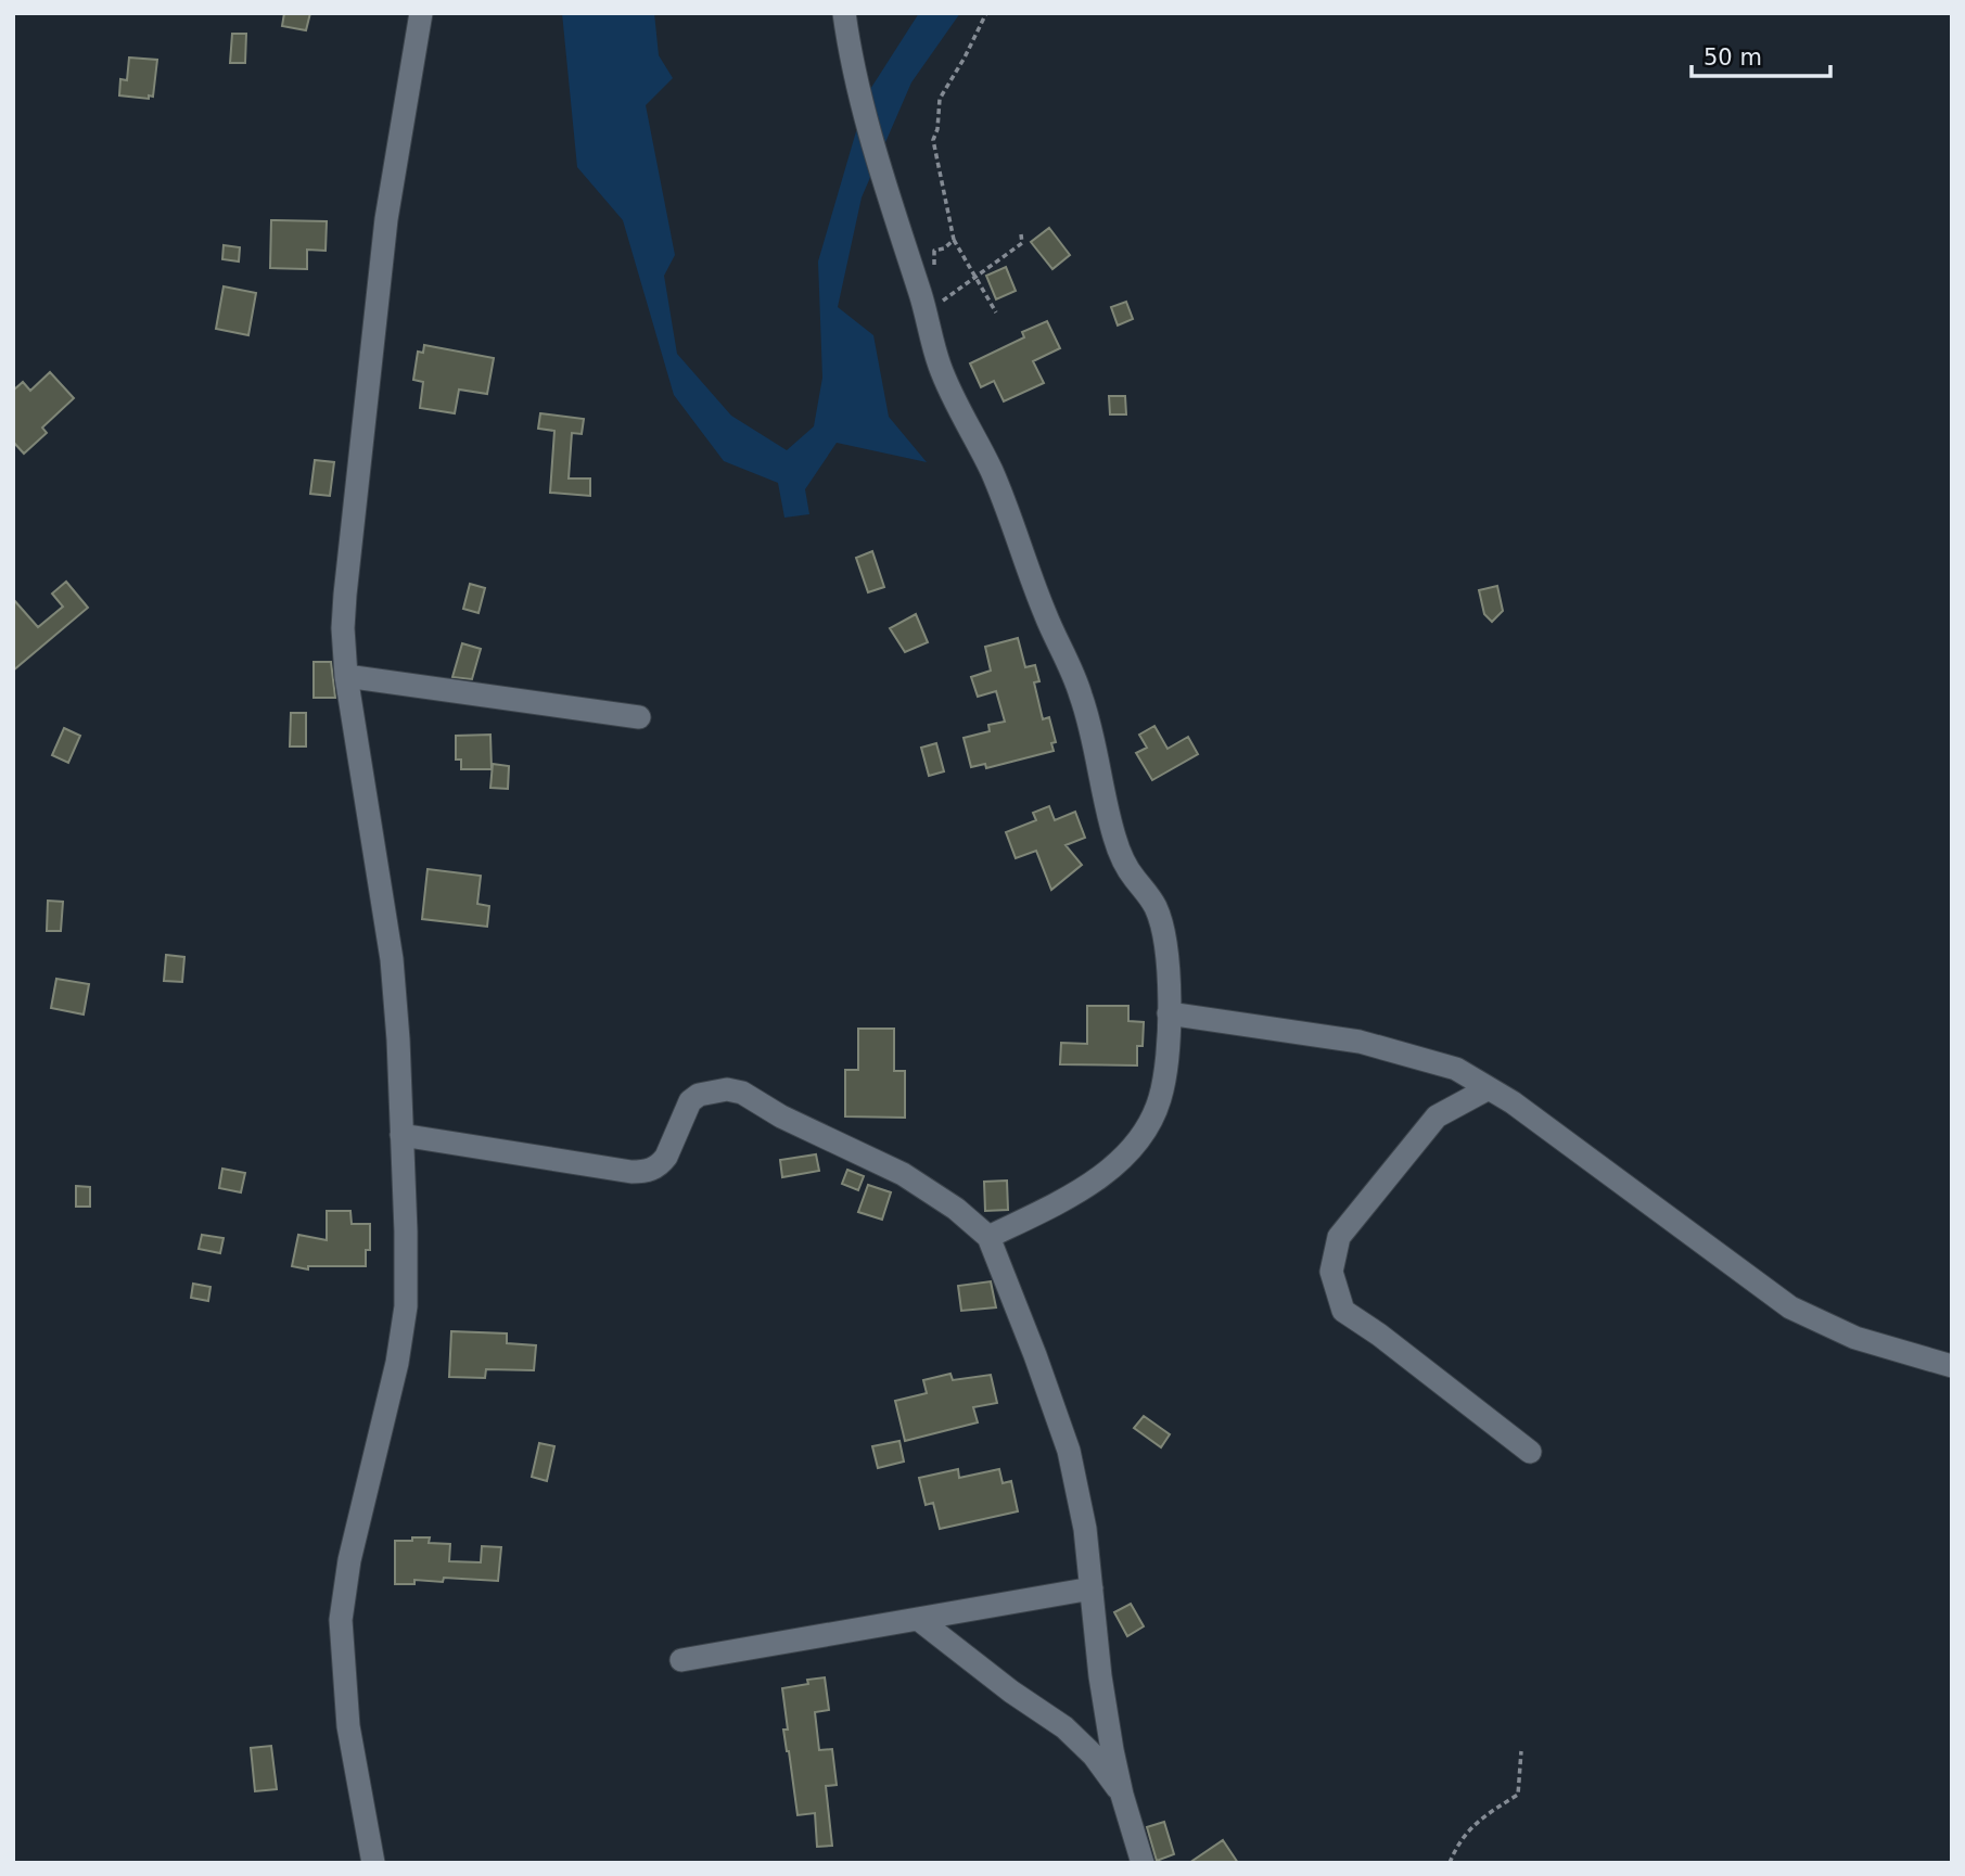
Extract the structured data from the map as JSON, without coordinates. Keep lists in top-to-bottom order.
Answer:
{
  "scale_bar": "50 m"
}
